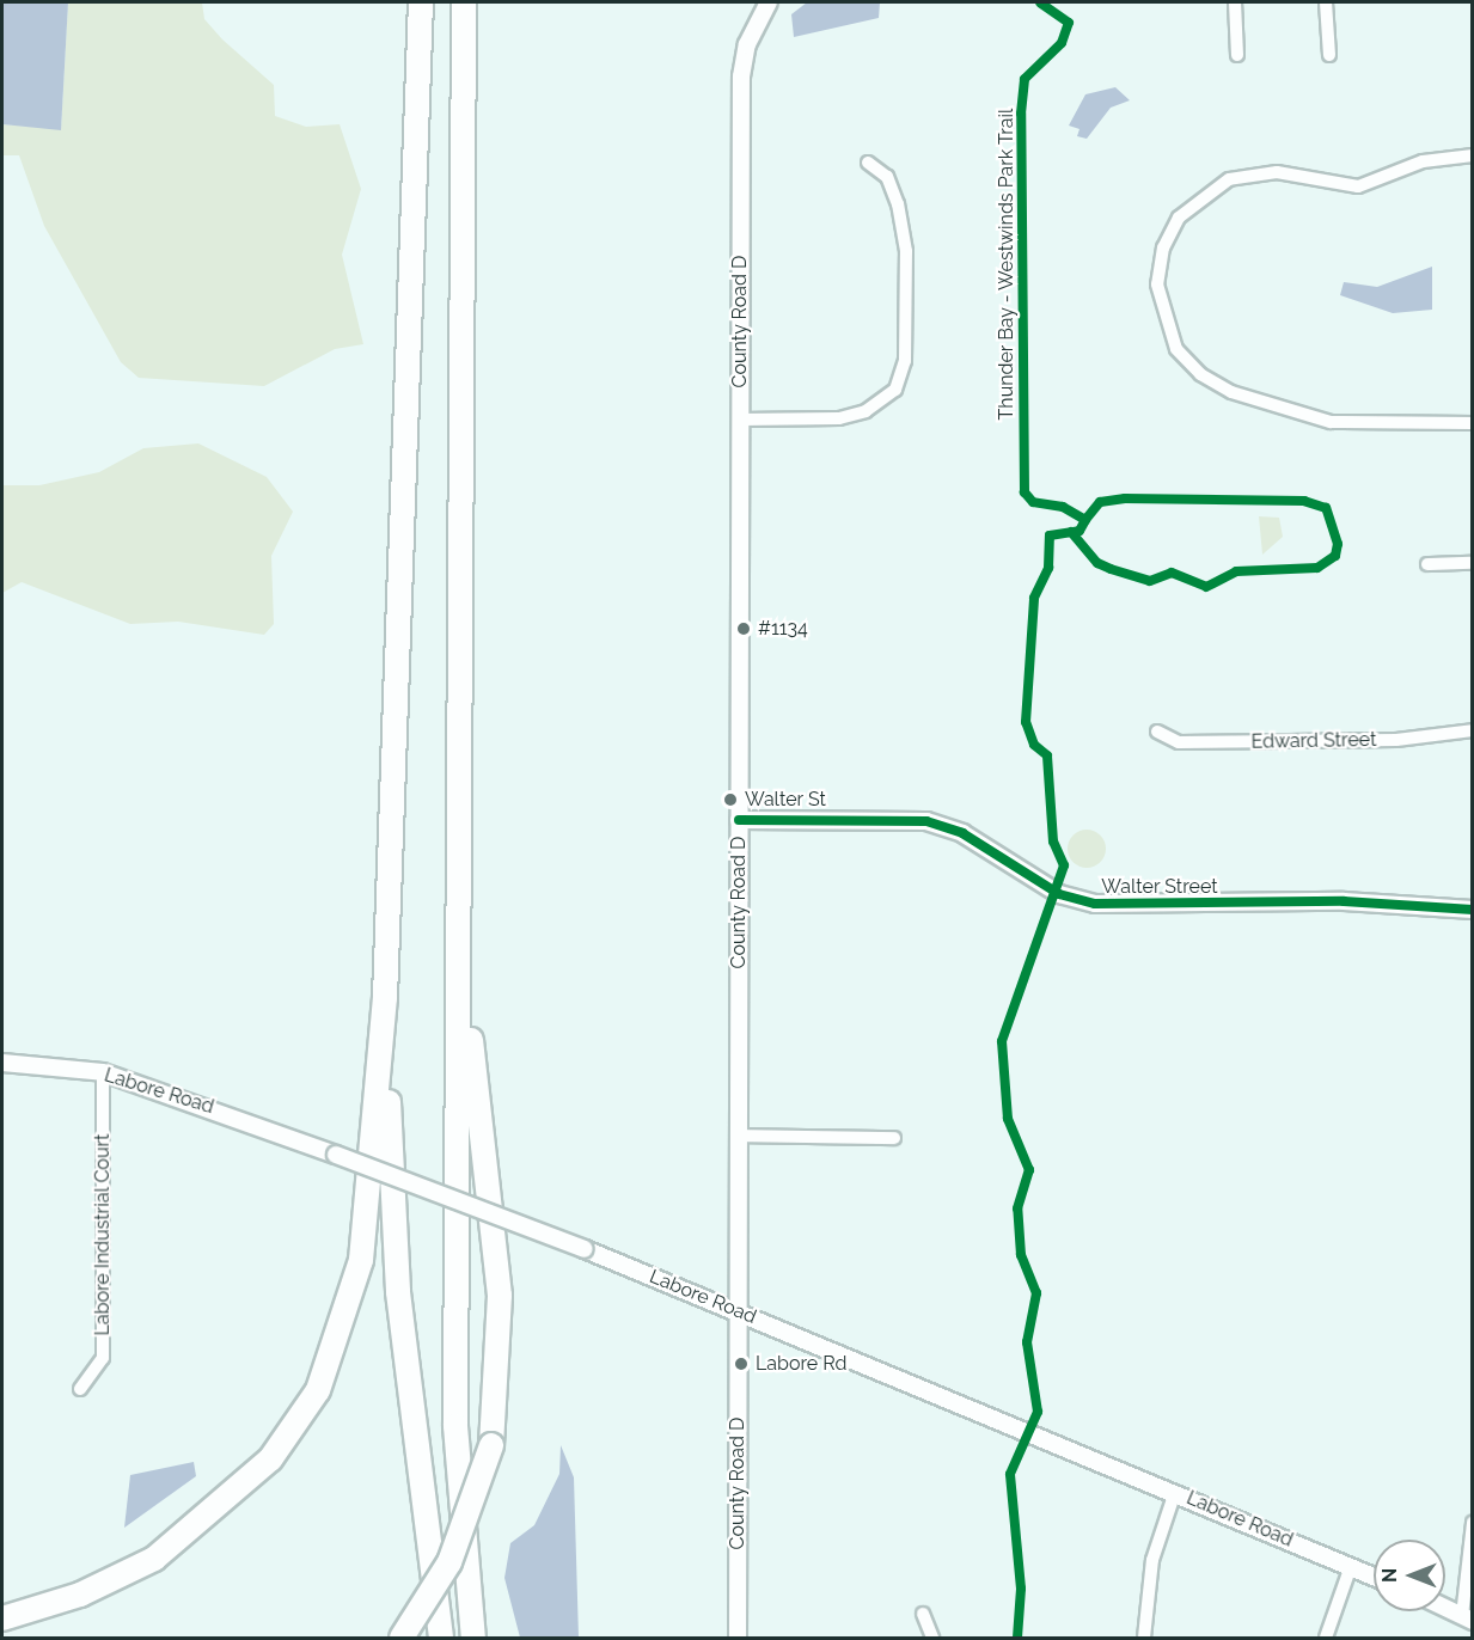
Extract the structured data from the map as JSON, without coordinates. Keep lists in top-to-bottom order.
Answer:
{
  "streets": {
    "street": [
      "County Road D",
      "Edward Street",
      "Walter Street",
      "Labore Road",
      "Labore Industrial Court"
    ],
    "cycle path": ["Thunder Bay - Westwinds Park Trail"]
  },
  "crossings": [
    ["County Road D", "Walter Street"],
    ["County Road D", "Labore Road"],
    ["Labore Road", "Labore Industrial Court"]
  ],
  "places": ["#1134", "Walter St", "Labore Rd"],
  "north": "left"
}
